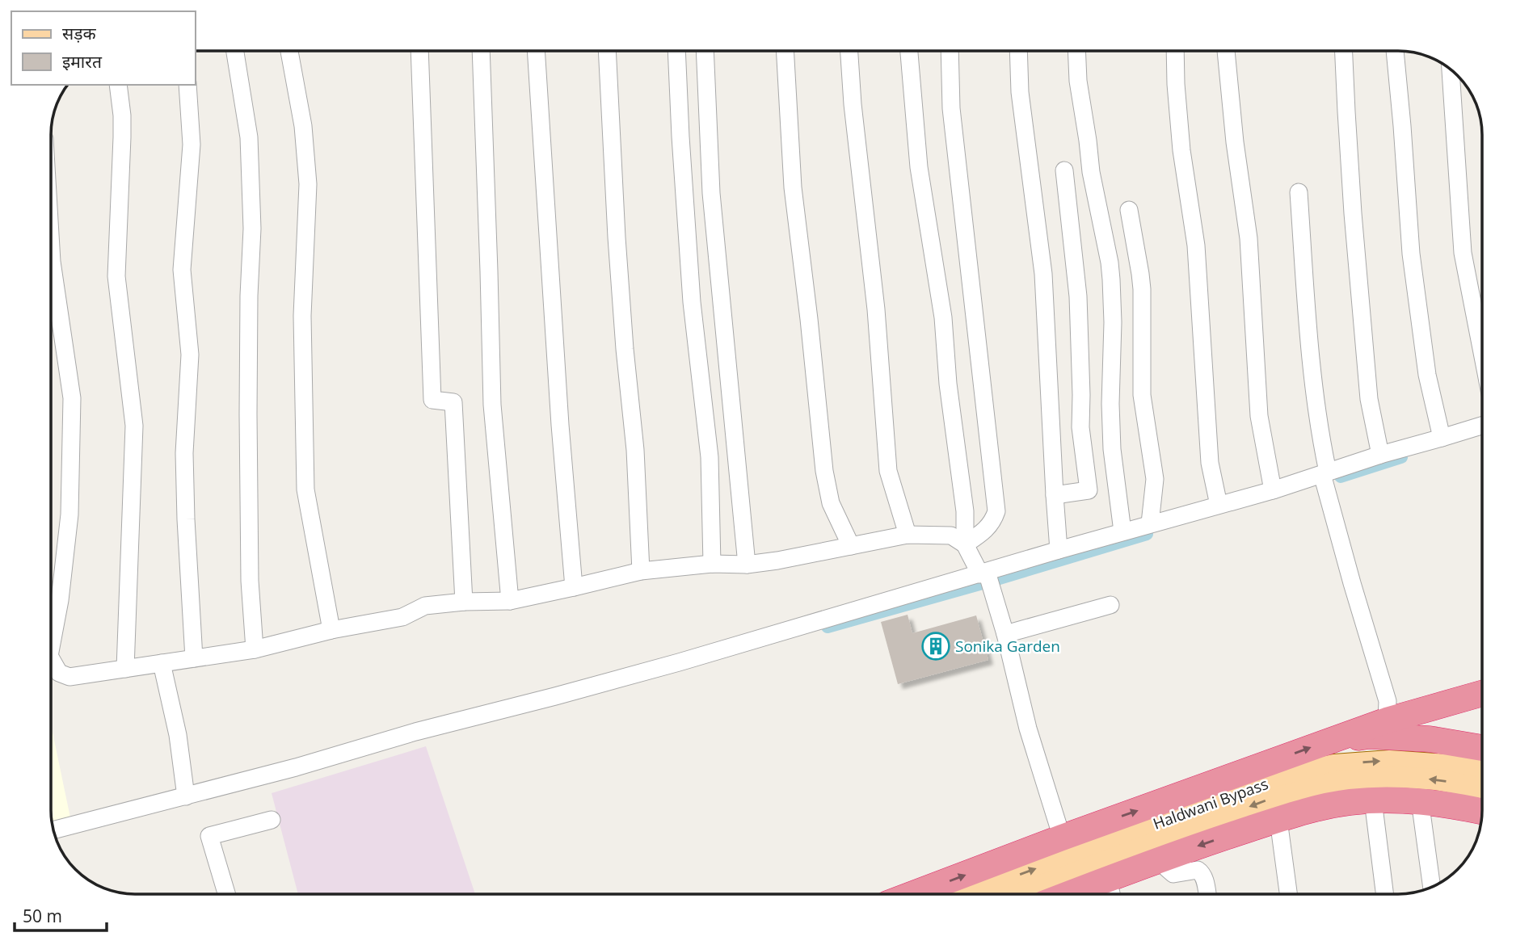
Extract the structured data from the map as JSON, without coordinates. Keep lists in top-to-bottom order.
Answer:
{
  "streets": {
    "main road": ["Haldwani Bypass"]
  },
  "places": {
    "building": ["Sonika Garden"]
  },
  "legend": ["सड़क", "इमारत"],
  "scale_bar": "50 m"
}
